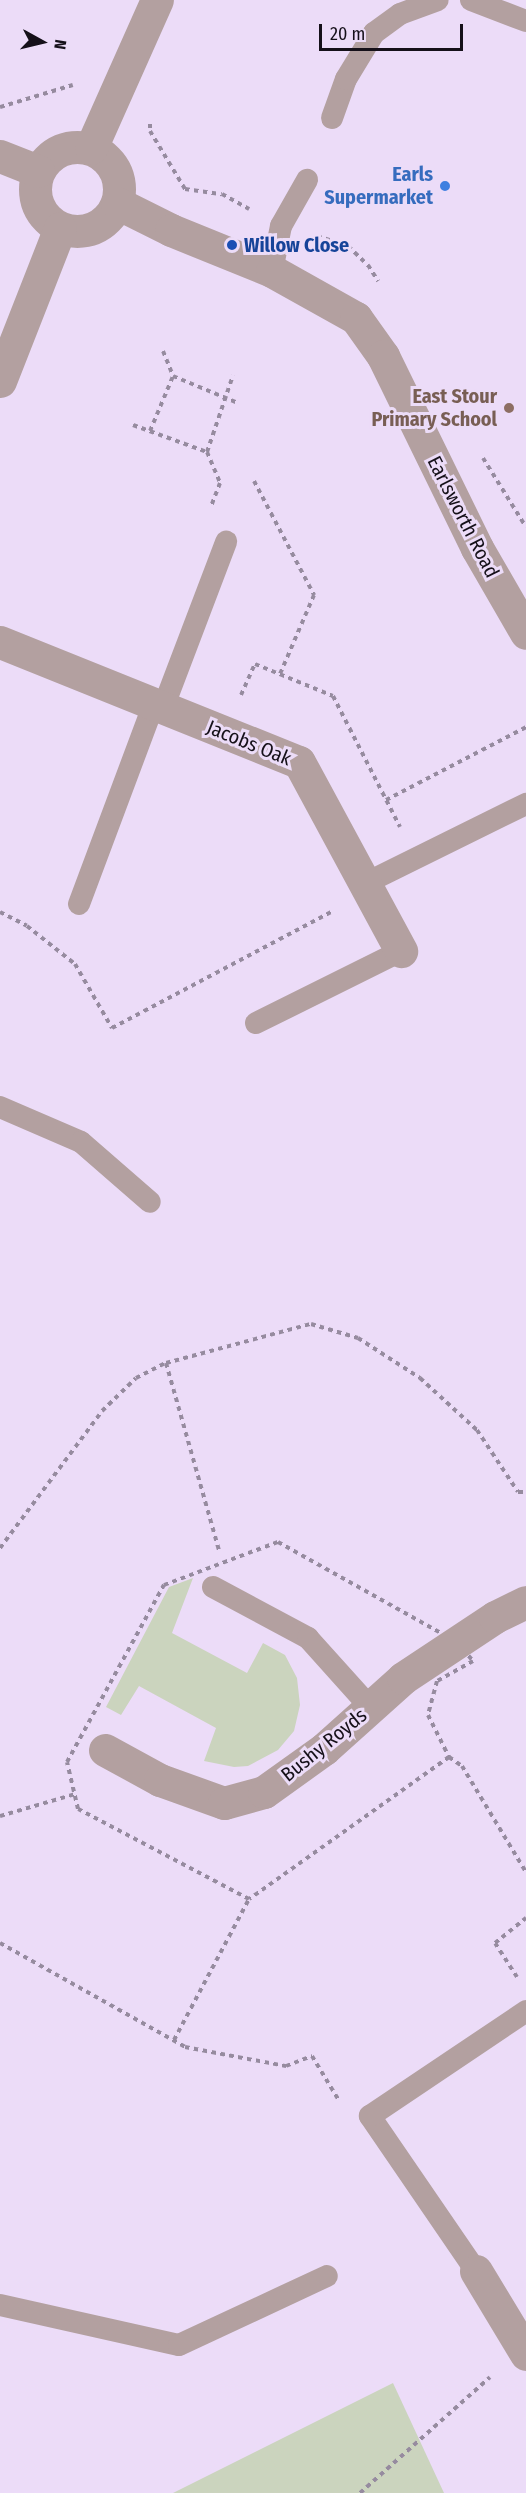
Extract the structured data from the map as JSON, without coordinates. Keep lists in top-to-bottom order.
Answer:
{
  "streets": {
    "street": ["Earlsworth Road", "Jacobs Oak", "Bushy Royds"]
  },
  "places": ["Earls Supermarket", "Willow Close", "East Stour Primary School"],
  "scale_bar": "20 m",
  "north": "right"
}
